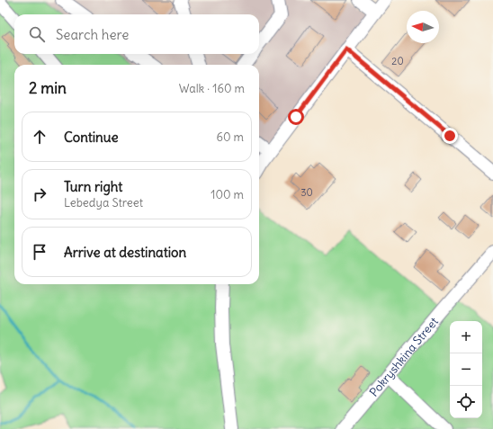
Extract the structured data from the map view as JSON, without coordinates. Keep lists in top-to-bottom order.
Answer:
{
  "streets": {
    "street": ["Pokryshkina Street"]
  },
  "house_numbers": ["20", "30"],
  "north": "left",
  "page": {
    "search": "Search here",
    "heading": ["2 min", "Walk · 160 m"],
    "list": [
      ["Continue", "60 m"],
      ["Turn right", "Lebedya Street", "100 m"],
      "Arrive at destination"
    ],
    "map_buttons": ["+", "−"]
  }
}
